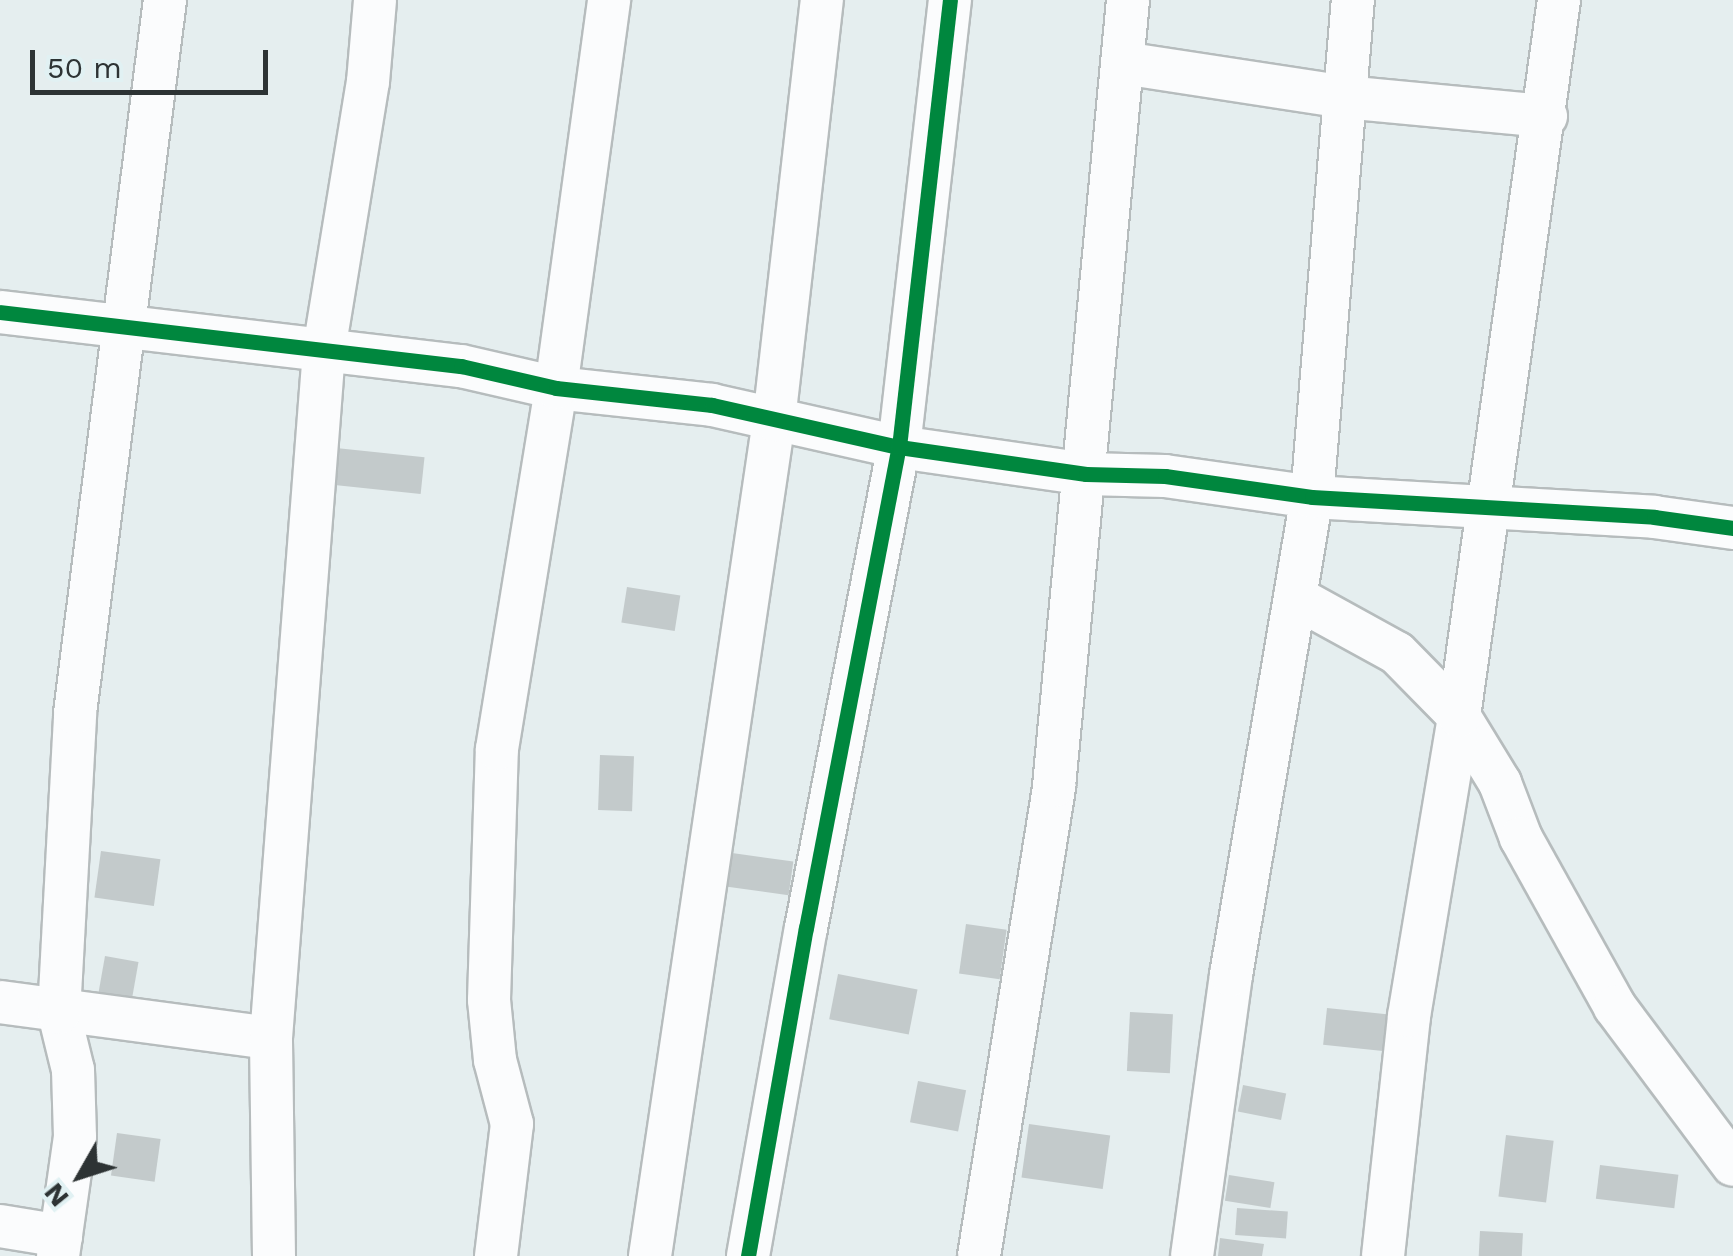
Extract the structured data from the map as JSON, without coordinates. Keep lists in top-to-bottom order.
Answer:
{
  "scale_bar": "50 m",
  "north": "bottom left"
}
